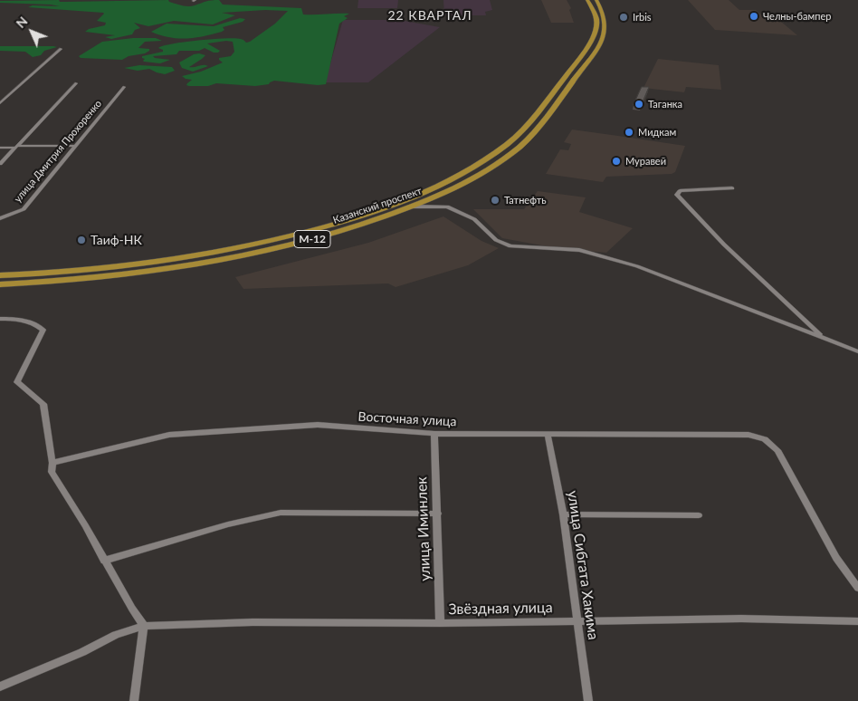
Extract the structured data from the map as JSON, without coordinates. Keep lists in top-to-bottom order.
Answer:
{
  "streets": {
    "main road": ["Казанский проспект", "М-12"],
    "street": [
      "улица Дмитрия Прохоренко",
      "Восточная улица",
      "улица Иминлек",
      "улица Сибгата Хакима",
      "Звёздная улица"
    ]
  },
  "crossings": [
    ["Восточная улица", "улица Иминлек"],
    ["Восточная улица", "улица Сибгата Хакима"],
    ["улица Иминлек", "Звёздная улица"],
    ["улица Сибгата Хакима", "Звёздная улица"]
  ],
  "districts": ["22 КВАРТАЛ"],
  "places": [
    "Челны-бампер",
    "Irbis",
    "Таганка",
    "Мидкам",
    "Муравей",
    "Татнефть",
    "Таиф-НК"
  ],
  "north": "top left"
}
